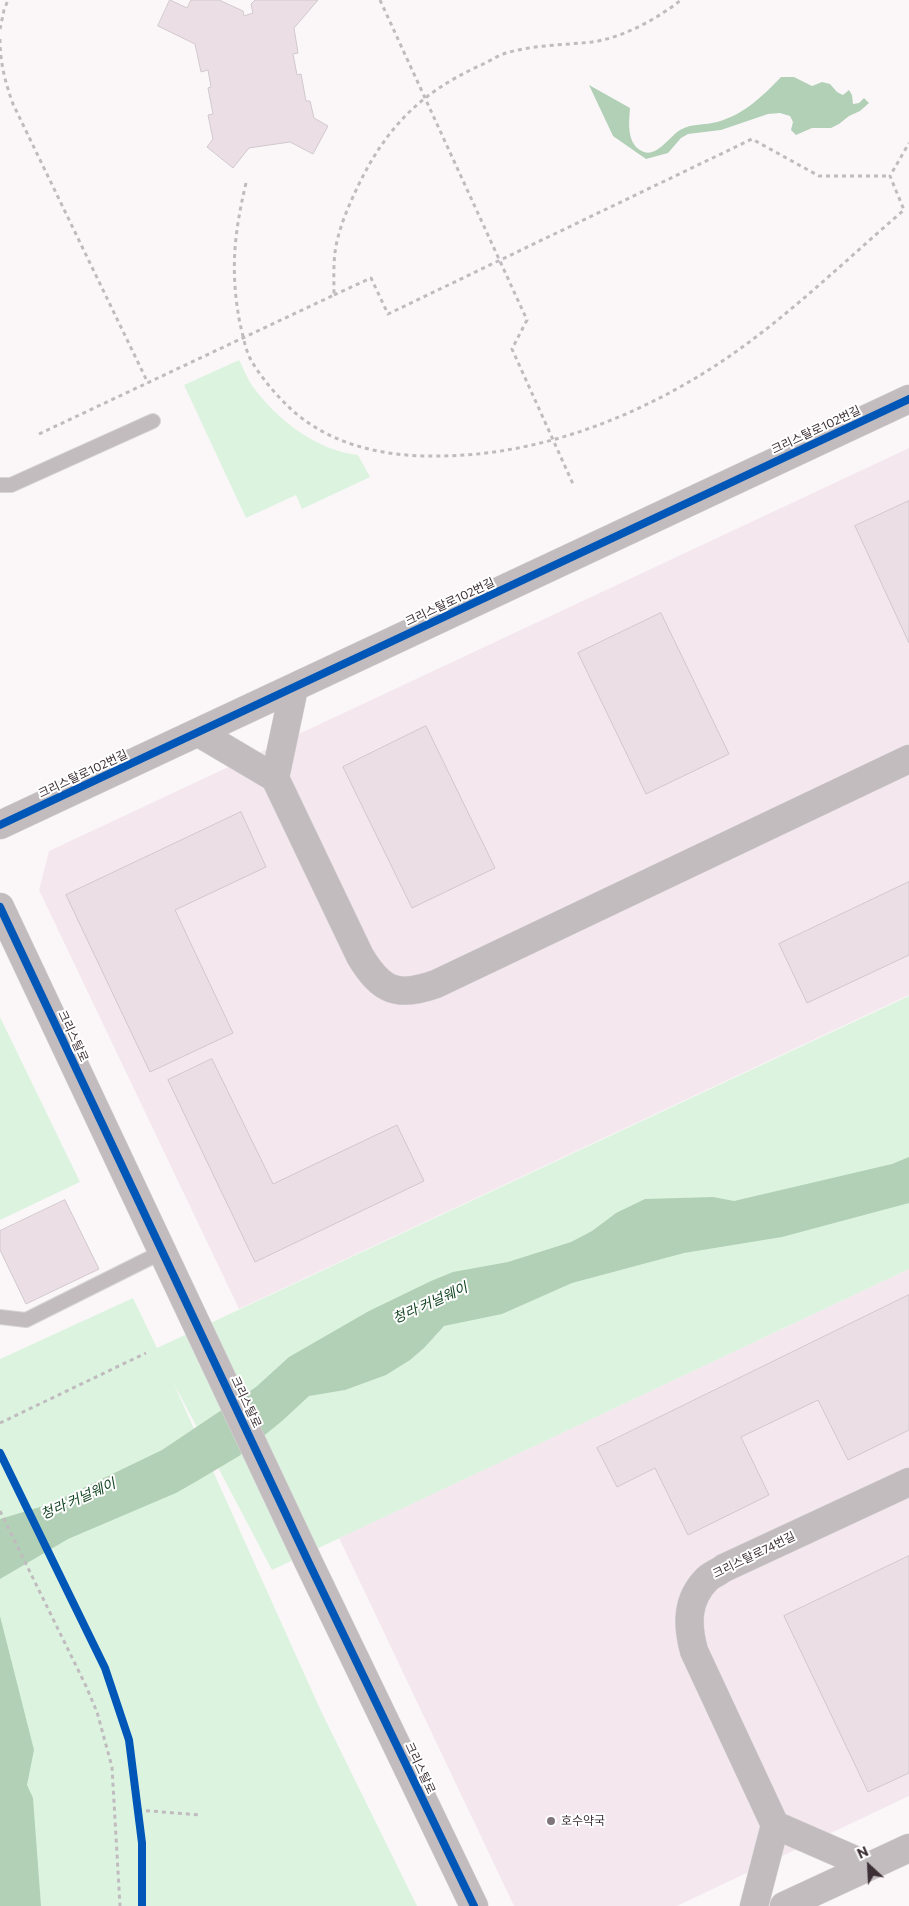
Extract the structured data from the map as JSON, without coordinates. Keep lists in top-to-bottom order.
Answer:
{
  "streets": {
    "street": ["크리스탈로102번길", "크리스탈로", "크리스탈로74번길"]
  },
  "water": ["청라 커널웨이"],
  "places": ["호수약국"],
  "north": "top left"
}
